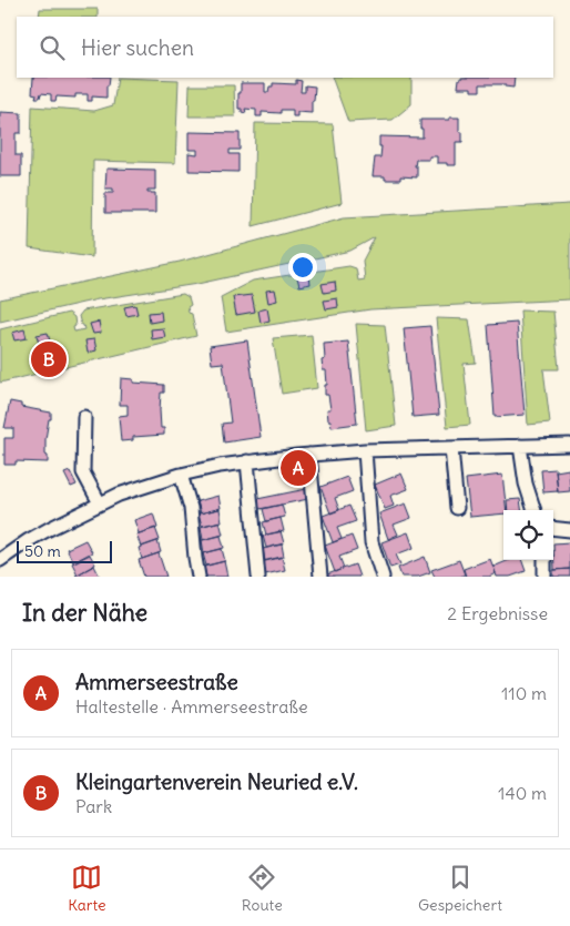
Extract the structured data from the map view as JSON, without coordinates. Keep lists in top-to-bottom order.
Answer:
{
  "scale_bar": "50 m",
  "page": {
    "search": "Hier suchen",
    "pins": ["B", "A"],
    "scale": "50 m",
    "heading": ["In der Nähe", "2 Ergebnisse"],
    "list": [
      {
        "mark": "A",
        "name": "Ammerseestraße",
        "note": "Haltestelle · Ammerseestraße",
        "value": "110 m"
      },
      {
        "mark": "B",
        "name": "Kleingartenverein Neuried e.V.",
        "note": "Park",
        "value": "140 m"
      }
    ],
    "nav": ["Karte", "Route", "Gespeichert"]
  }
}
